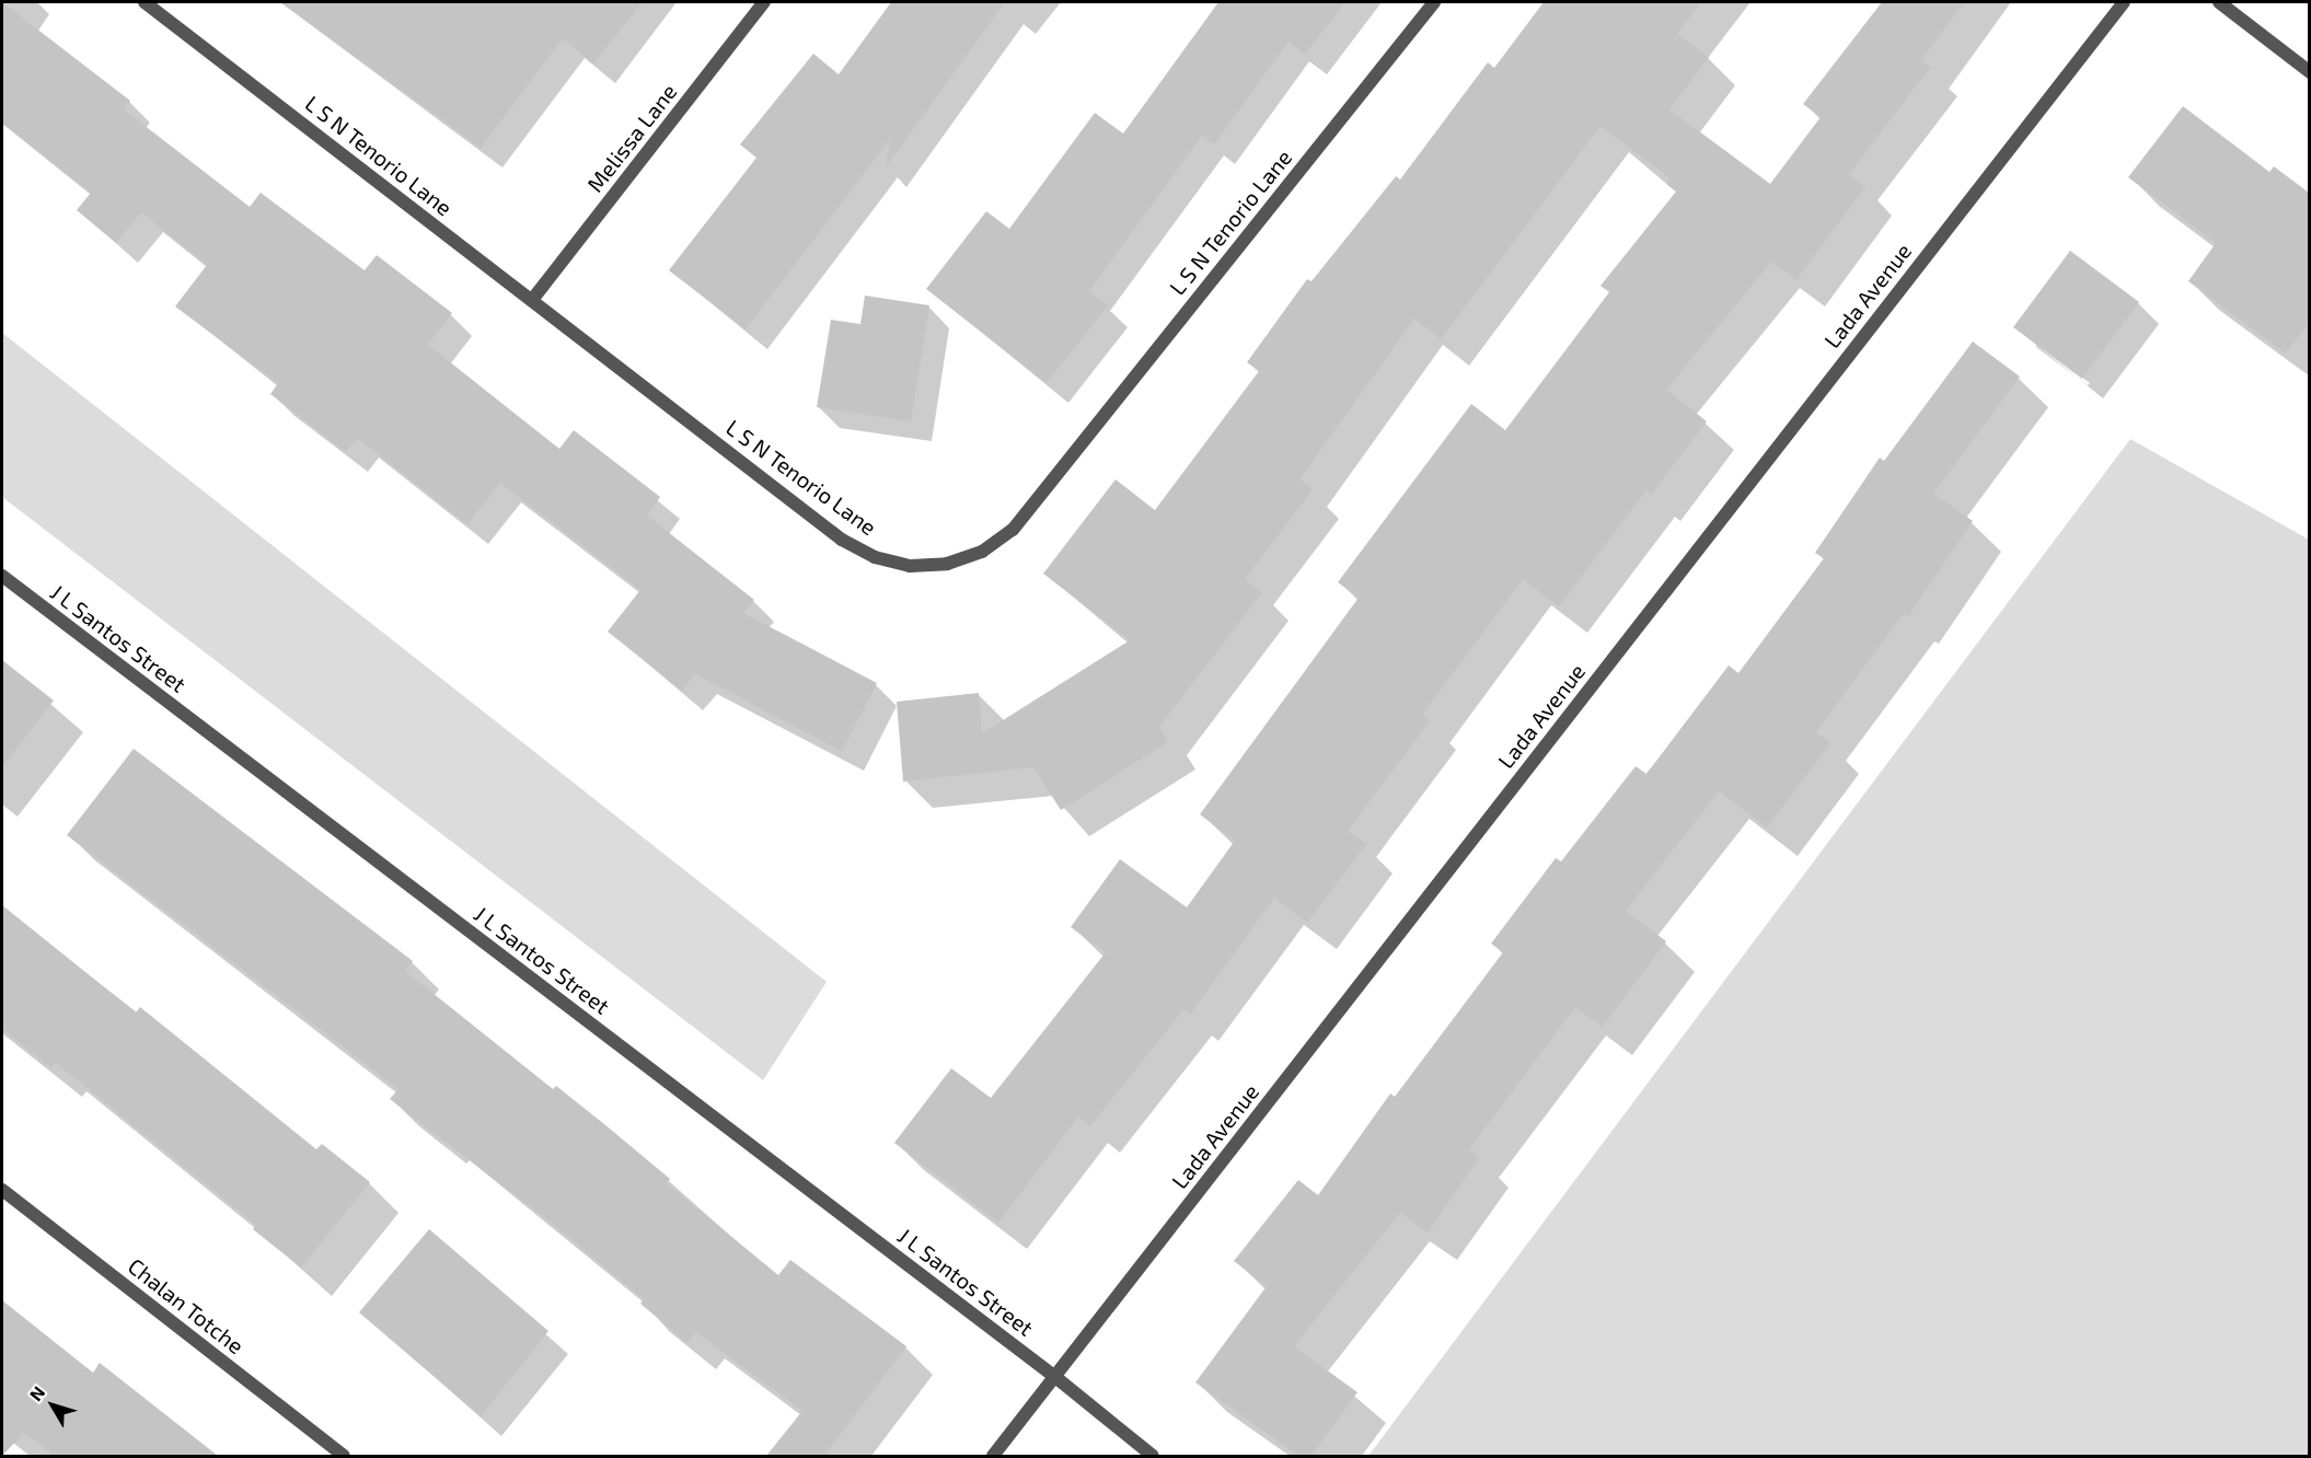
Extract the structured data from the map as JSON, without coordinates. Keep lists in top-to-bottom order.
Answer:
{
  "streets": {
    "street": [
      "Melissa Lane",
      "L S N Tenorio Lane",
      "Lada Avenue",
      "J L Santos Street",
      "Chalan Totche"
    ]
  },
  "crossings": [
    ["Melissa Lane", "L S N Tenorio Lane"],
    ["Lada Avenue", "J L Santos Street"]
  ],
  "north": "top left"
}
